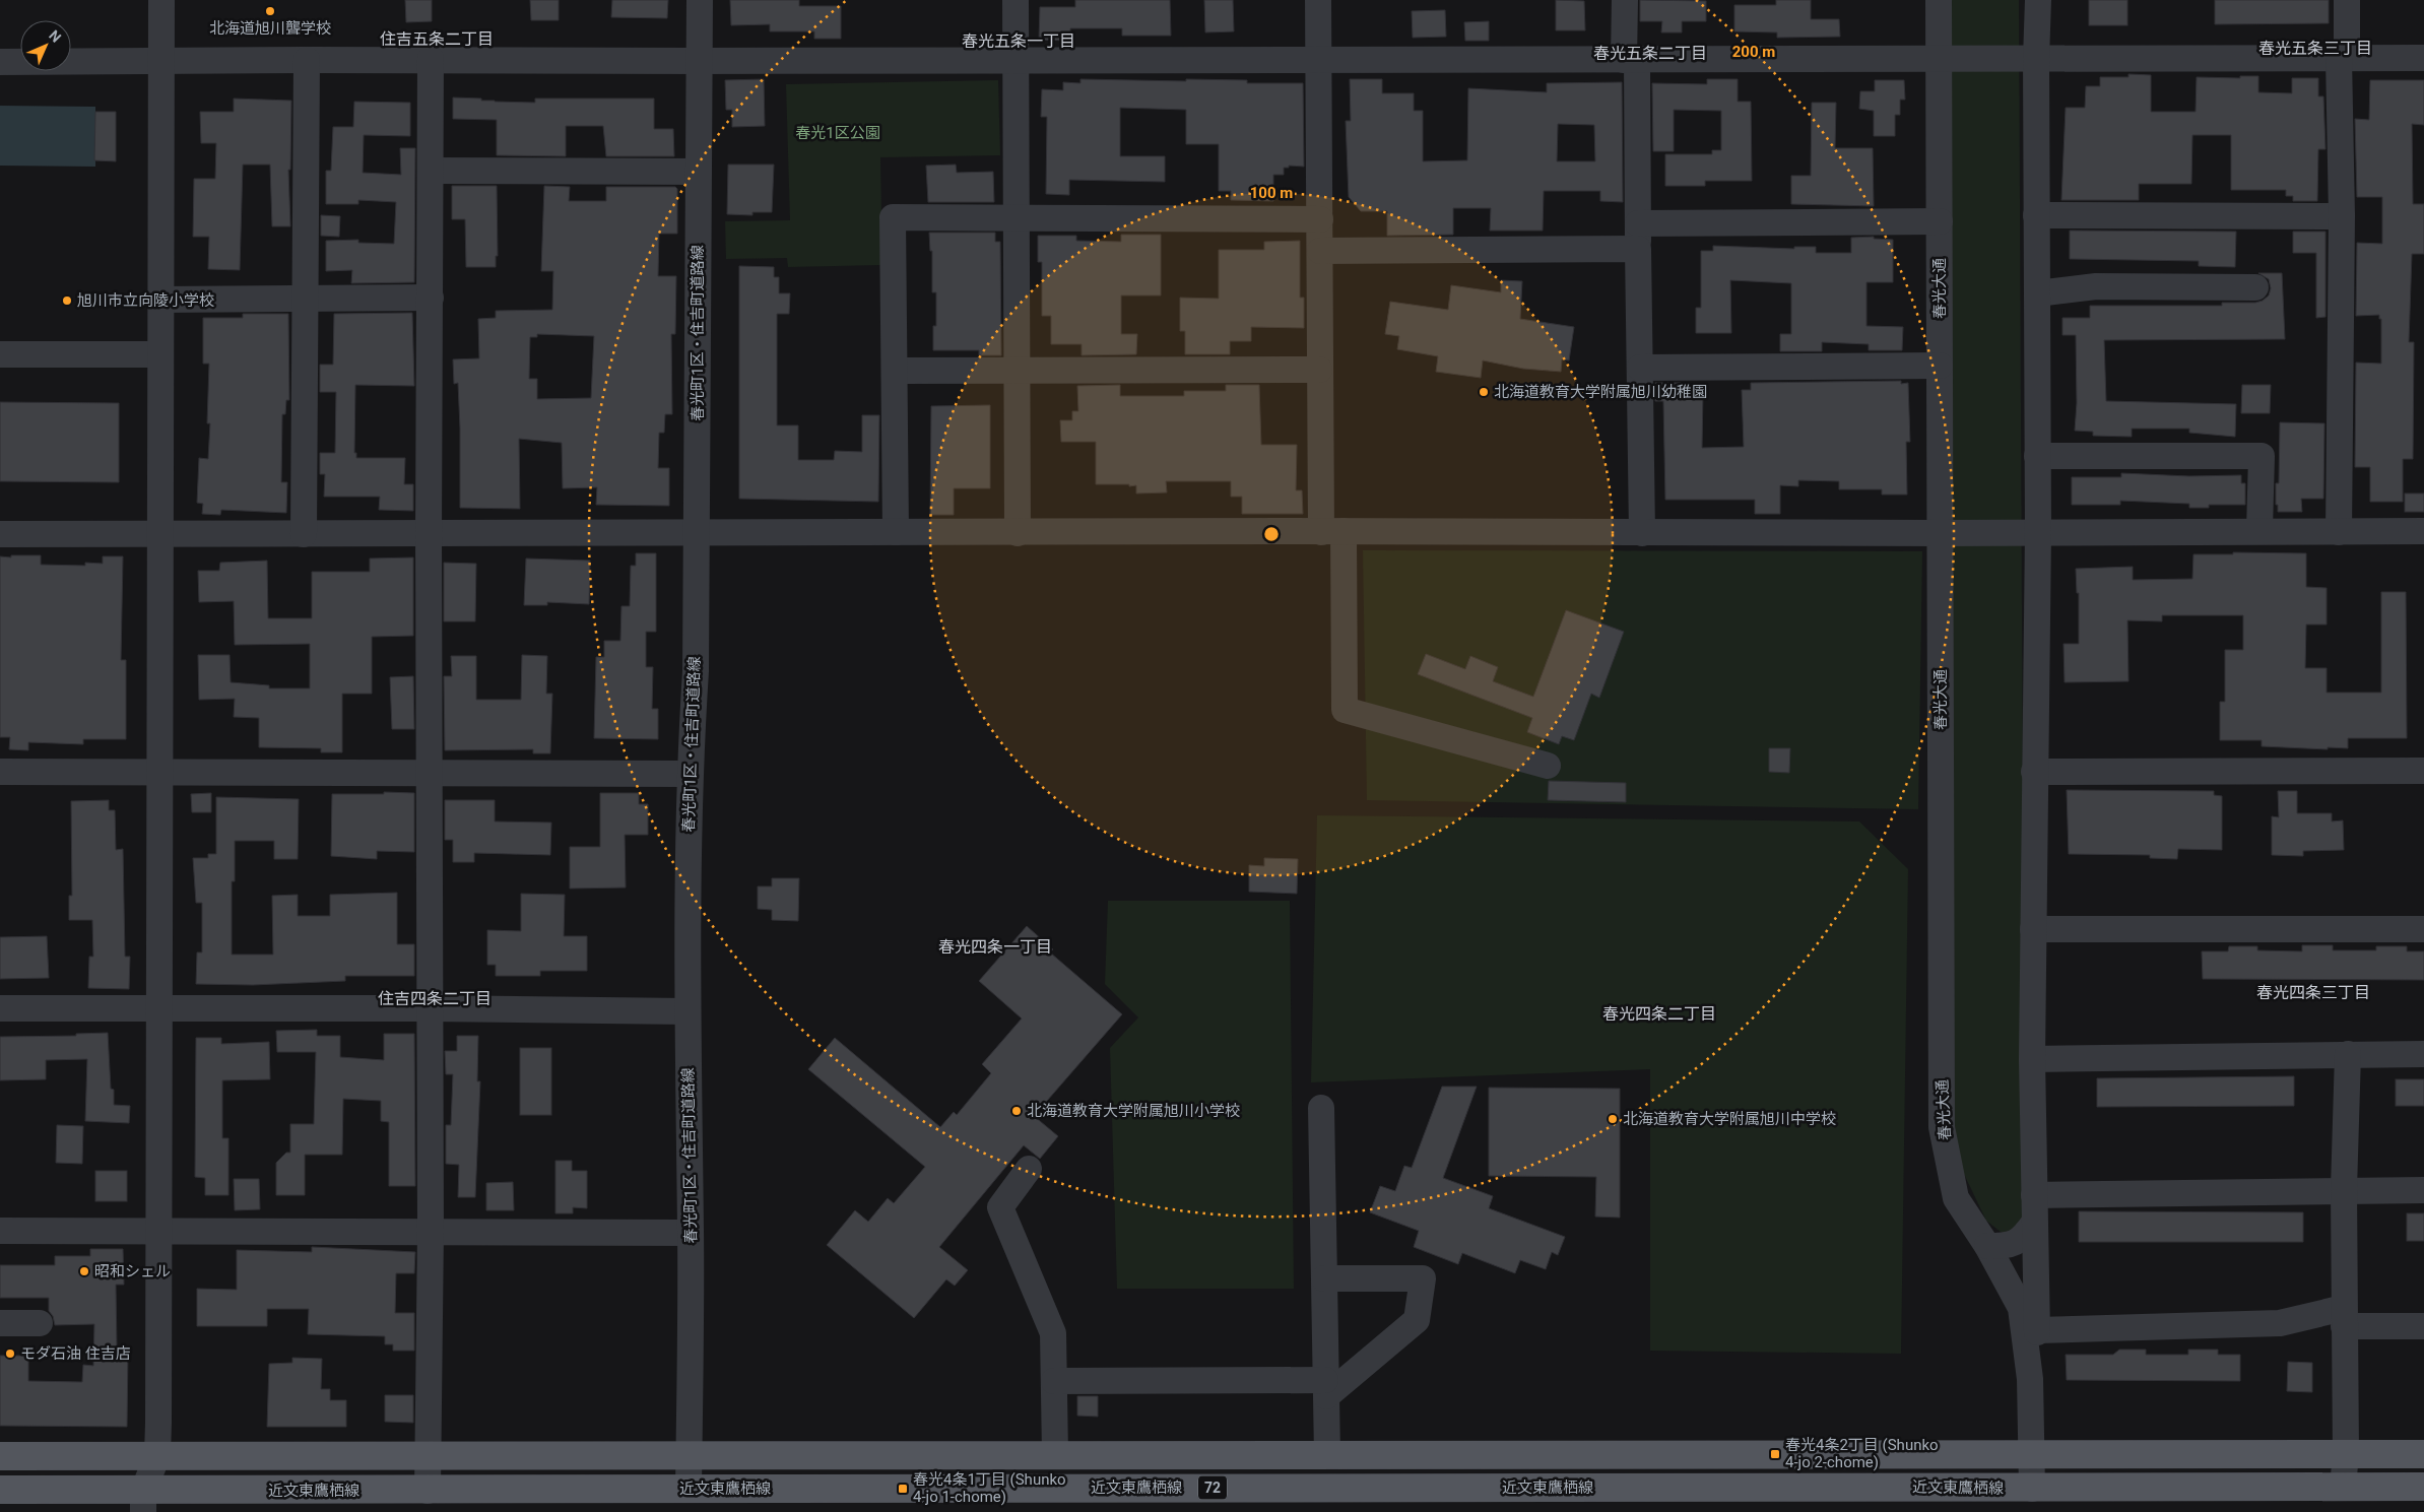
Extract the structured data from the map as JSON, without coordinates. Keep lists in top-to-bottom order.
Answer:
{
  "streets": {
    "main road": ["近文東鷹栖線", "72"],
    "street": ["春光大通", "春光町1区・住吉町道路線"]
  },
  "crossings": [
    ["春光大通", "近文東鷹栖線"],
    ["春光大通", "72"],
    ["春光町1区・住吉町道路線", "近文東鷹栖線"],
    ["春光町1区・住吉町道路線", "72"]
  ],
  "districts": [
    "住吉五条二丁目",
    "春光五条一丁目",
    "春光五条三丁目",
    "春光五条二丁目",
    "春光四条一丁目",
    "春光四条三丁目",
    "住吉四条二丁目",
    "春光四条二丁目"
  ],
  "parks": ["春光1区公園"],
  "places": {
    "other": [
      "北海道旭川聾学校",
      "旭川市立向陵小学校",
      "北海道教育大学附属旭川幼稚園",
      "北海道教育大学附属旭川小学校",
      "北海道教育大学附属旭川中学校",
      "昭和シェル",
      "モダ石油 住吉店"
    ],
    "transit": ["春光4条2丁目 (Shunko 4-jo 2-chome)", "春光4条1丁目 (Shunko 4-jo 1-chome)"]
  },
  "north": "top right",
  "rings": ["200 m", "100 m"]
}
